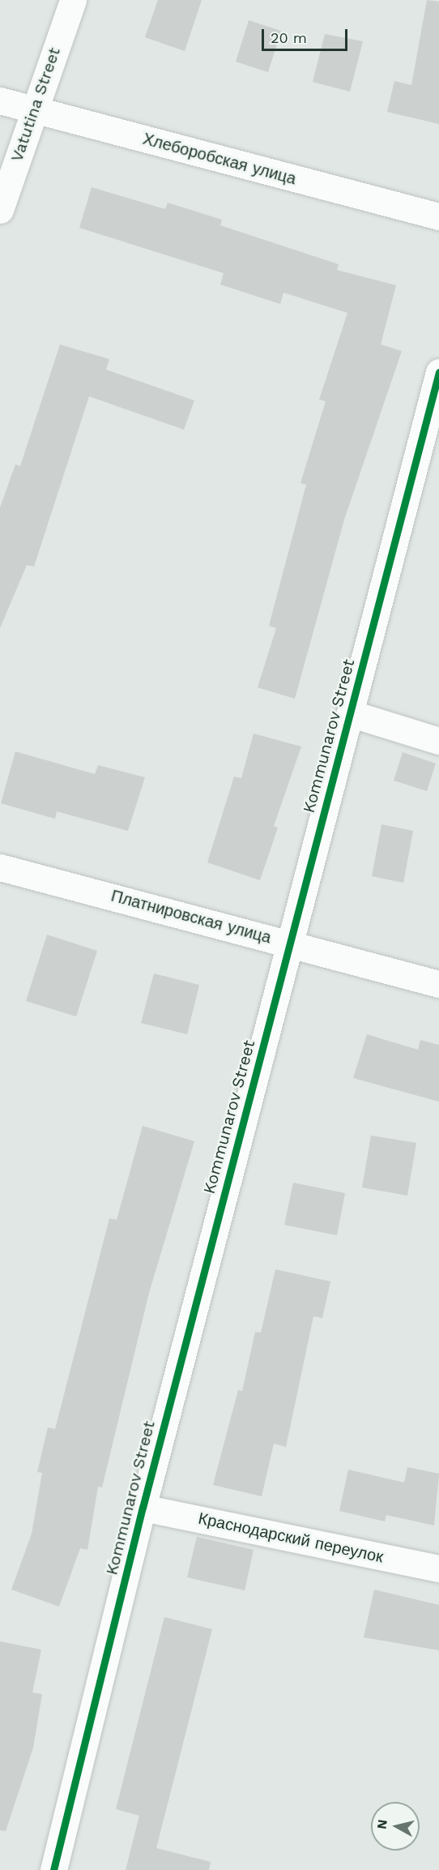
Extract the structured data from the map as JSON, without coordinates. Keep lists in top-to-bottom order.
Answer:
{
  "streets": {
    "street": [
      "Vatutina Street",
      "Хлеборобская улица",
      "Kommunarov Street",
      "Платнировская улица",
      "Краснодарский переулок"
    ]
  },
  "crossings": [
    ["Vatutina Street", "Хлеборобская улица"],
    ["Kommunarov Street", "Платнировская улица"],
    ["Kommunarov Street", "Краснодарский переулок"]
  ],
  "scale_bar": "20 m",
  "north": "left"
}
